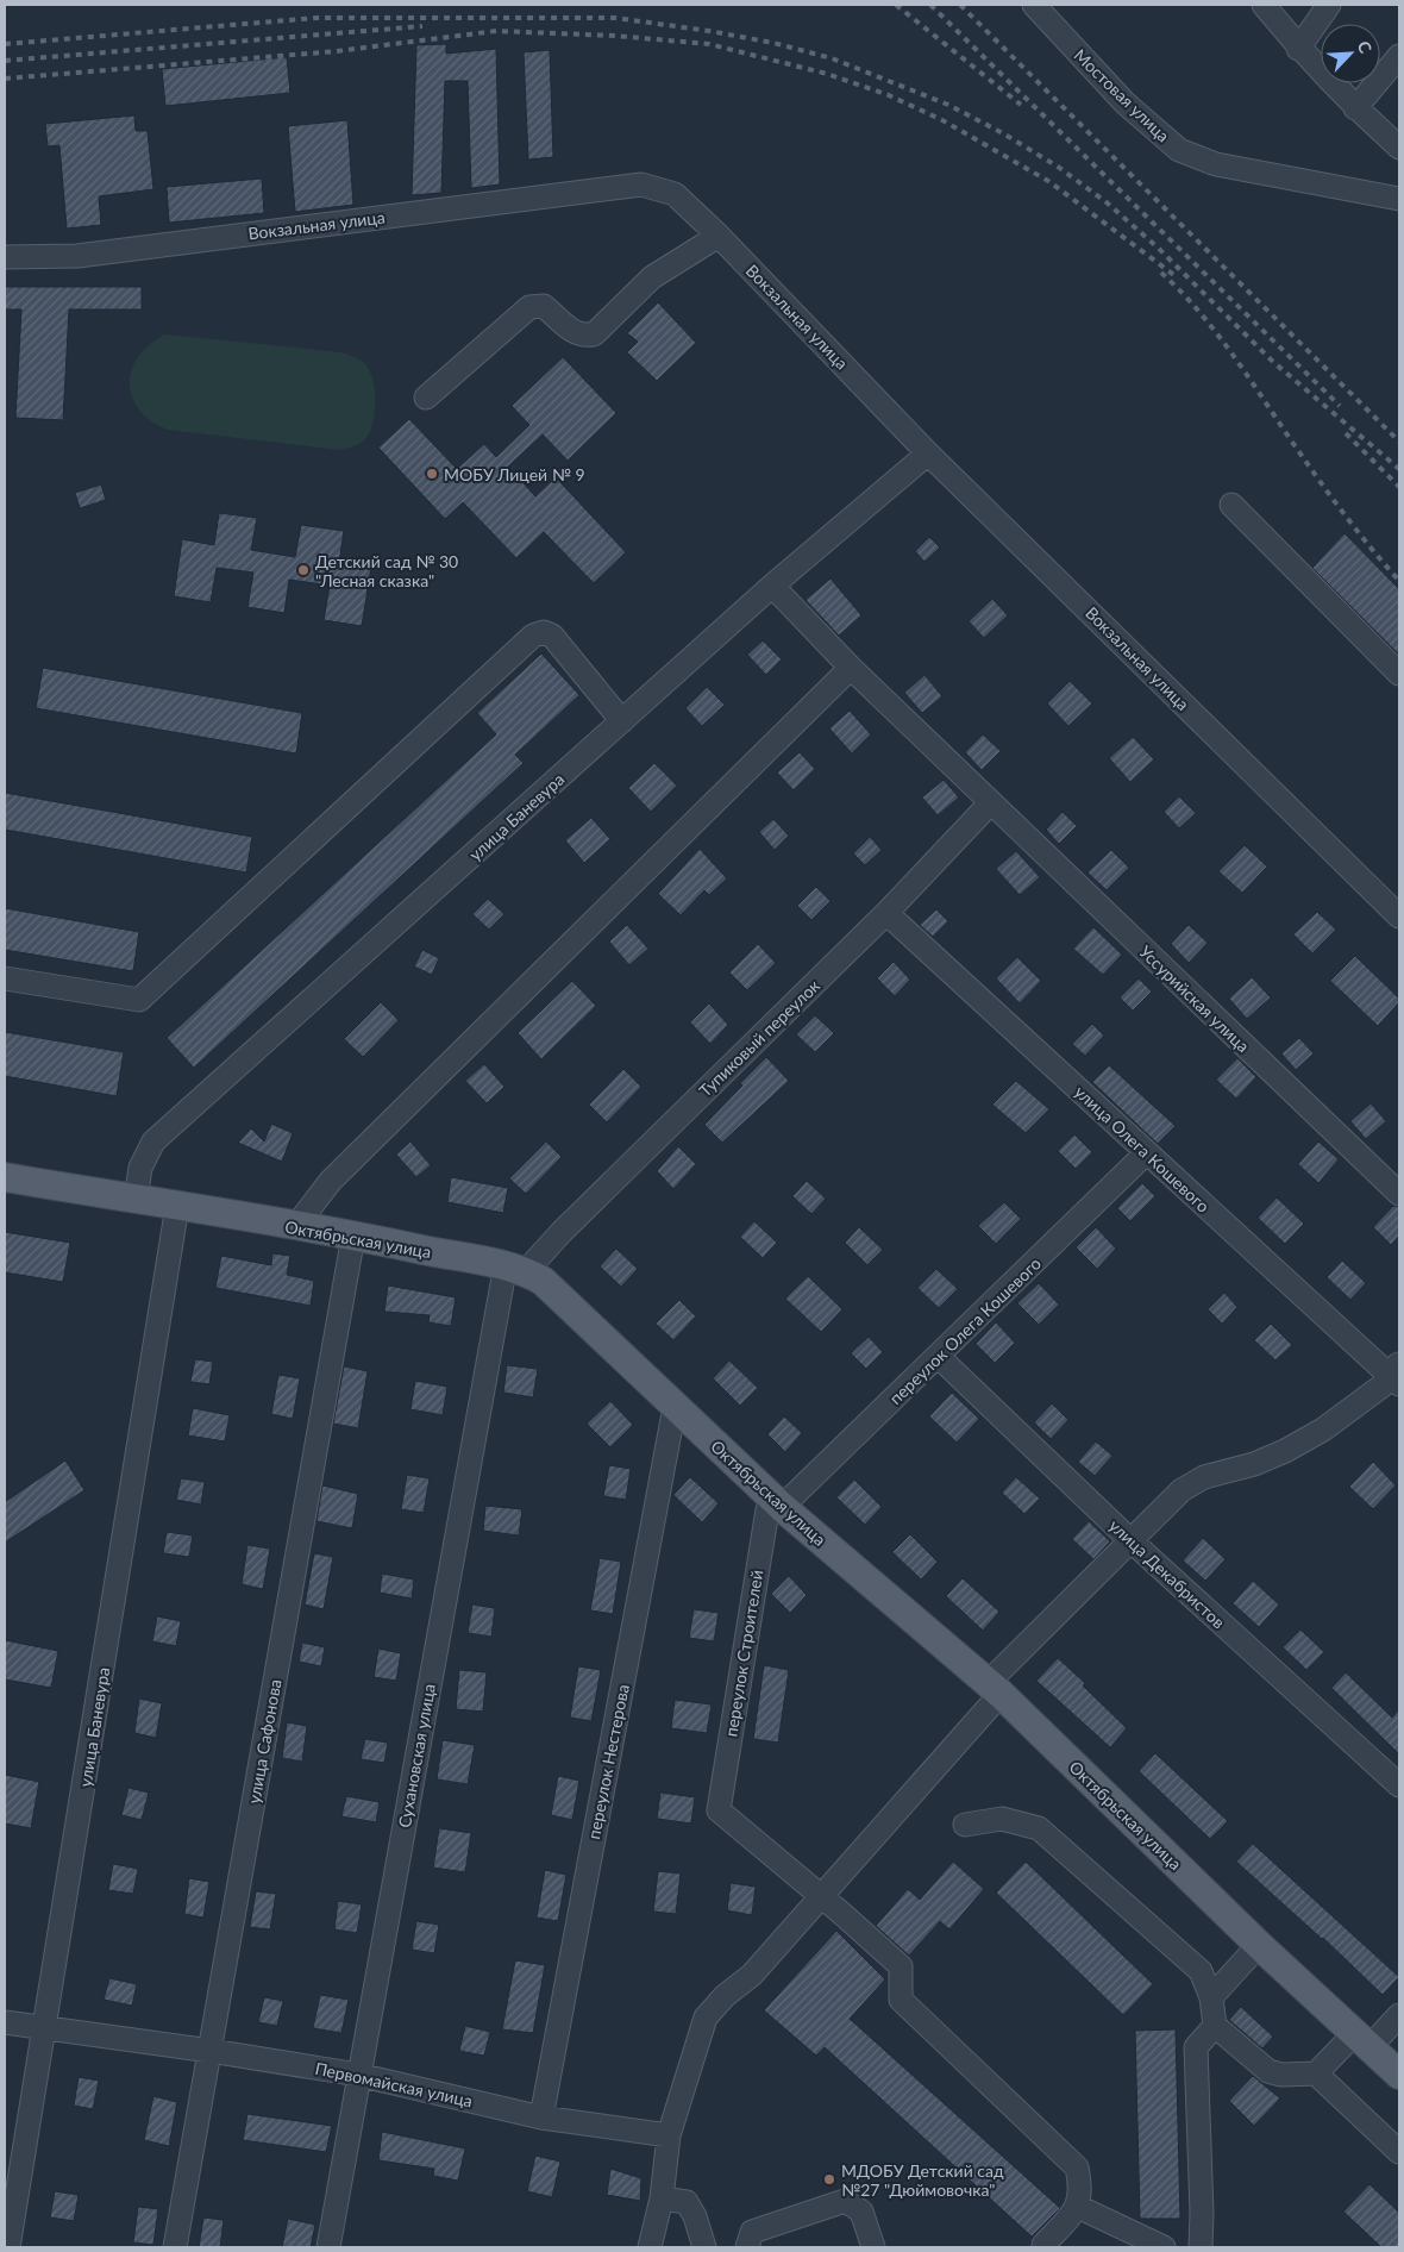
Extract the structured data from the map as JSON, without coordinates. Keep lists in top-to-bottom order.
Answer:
{
  "streets": {
    "main road": ["Октябрьская улица"],
    "street": [
      "Мостовая улица",
      "Вокзальная улица",
      "улица Баневура",
      "Уссурийская улица",
      "Тупиковый переулок",
      "улица Олега Кошевого",
      "переулок Олега Кошевого",
      "улица Декабристов",
      "переулок Строителей",
      "улица Сафонова",
      "Сухановская улица",
      "переулок Нестерова",
      "Первомайская улица"
    ]
  },
  "crossings": [
    ["Вокзальная улица", "улица Баневура"],
    ["улица Баневура", "Уссурийская улица"],
    ["улица Баневура", "Октябрьская улица"],
    ["улица Баневура", "Первомайская улица"],
    ["Уссурийская улица", "Тупиковый переулок"],
    ["Тупиковый переулок", "улица Олега Кошевого"],
    ["Тупиковый переулок", "Октябрьская улица"],
    ["Тупиковый переулок", "Сухановская улица"],
    ["улица Олега Кошевого", "переулок Олега Кошевого"],
    ["Октябрьская улица", "переулок Олега Кошевого"],
    ["Октябрьская улица", "переулок Строителей"],
    ["Октябрьская улица", "улица Сафонова"],
    ["Октябрьская улица", "Сухановская улица"],
    ["Октябрьская улица", "переулок Нестерова"],
    ["переулок Олега Кошевого", "улица Декабристов"],
    ["переулок Олега Кошевого", "переулок Строителей"],
    ["улица Сафонова", "Первомайская улица"],
    ["Сухановская улица", "Первомайская улица"],
    ["переулок Нестерова", "Первомайская улица"]
  ],
  "places": ["МОБУ Лицей № 9", "Детский сад № 30 \"Лесная сказка\"", "МДОБУ Детский сад №27 \"Дюймовочка\""],
  "north": "top right"
}
